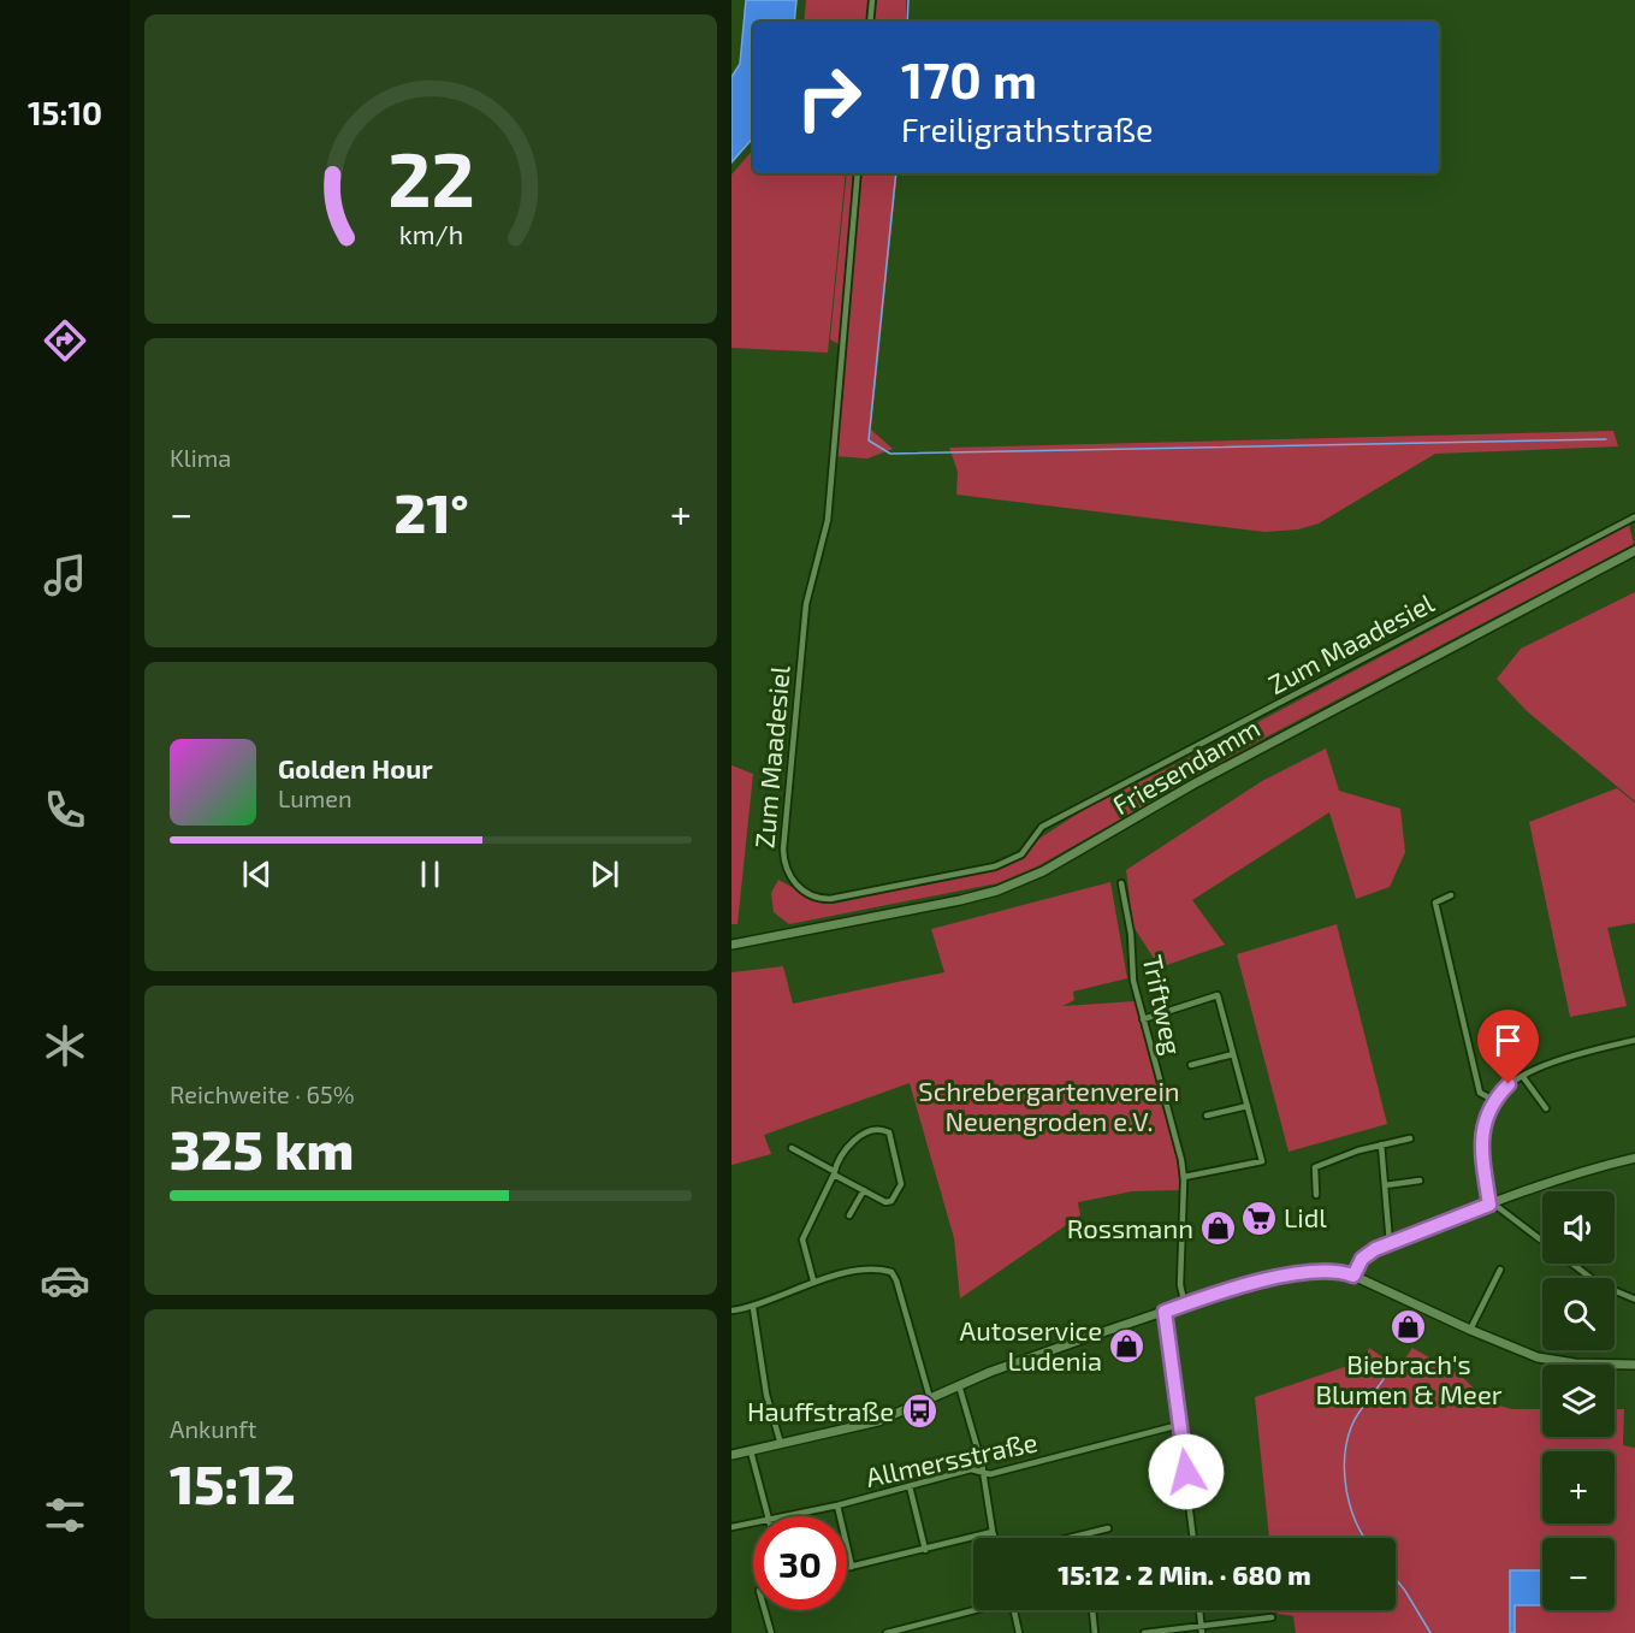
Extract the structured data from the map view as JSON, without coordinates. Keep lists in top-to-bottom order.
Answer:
{
  "streets": {
    "main road": ["Friesendamm"],
    "street": ["Zum Maadesiel", "Triftweg", "Allmersstraße"]
  },
  "parks": ["Schrebergartenverein Neuengroden e.V."],
  "places": {
    "supermarket": ["Lidl"],
    "shop": ["Rossmann", "Biebrach's Blumen & Meer", "Autoservice Ludenia"],
    "bus stop": ["Hauffstraße"]
  },
  "page": {
    "tabs": "15:10",
    "turn": ["170 m", "Freiligrathstraße"],
    "tile": [
      "Klima",
      ["Reichweite · 65%", "325 km"],
      ["Ankunft", "15:12"]
    ],
    "heat": ["−", "21°", "+"],
    "song": ["Golden Hour", "Lumen"],
    "map_buttons": ["+", "−"],
    "limit": "30",
    "trip": "15:12 · 2 Min. · 680 m",
    "gauge": ["22", "km/h"]
  }
}
